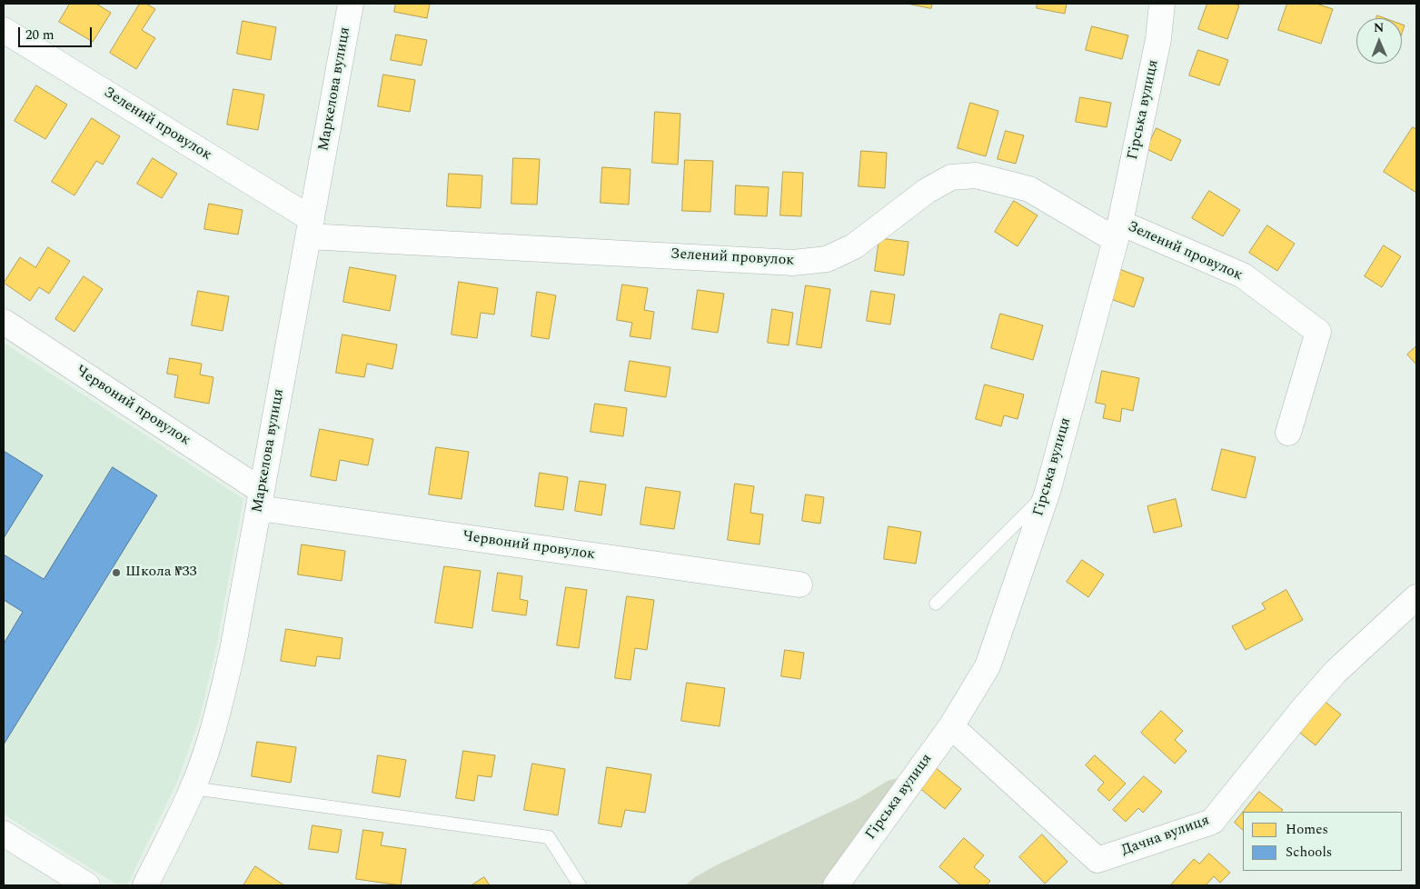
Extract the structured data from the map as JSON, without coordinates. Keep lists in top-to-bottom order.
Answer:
{
  "streets": {
    "street": [
      "Маркелова вулиця",
      "Гірська вулиця",
      "Зелений провулок",
      "Червоний провулок",
      "Дачна вулиця"
    ]
  },
  "crossings": [
    ["Маркелова вулиця", "Зелений провулок"],
    ["Маркелова вулиця", "Червоний провулок"],
    ["Гірська вулиця", "Зелений провулок"],
    ["Гірська вулиця", "Дачна вулиця"]
  ],
  "places": ["Школа №33"],
  "legend": ["Homes", "Schools"],
  "scale_bar": "20 m",
  "north": "top"
}
